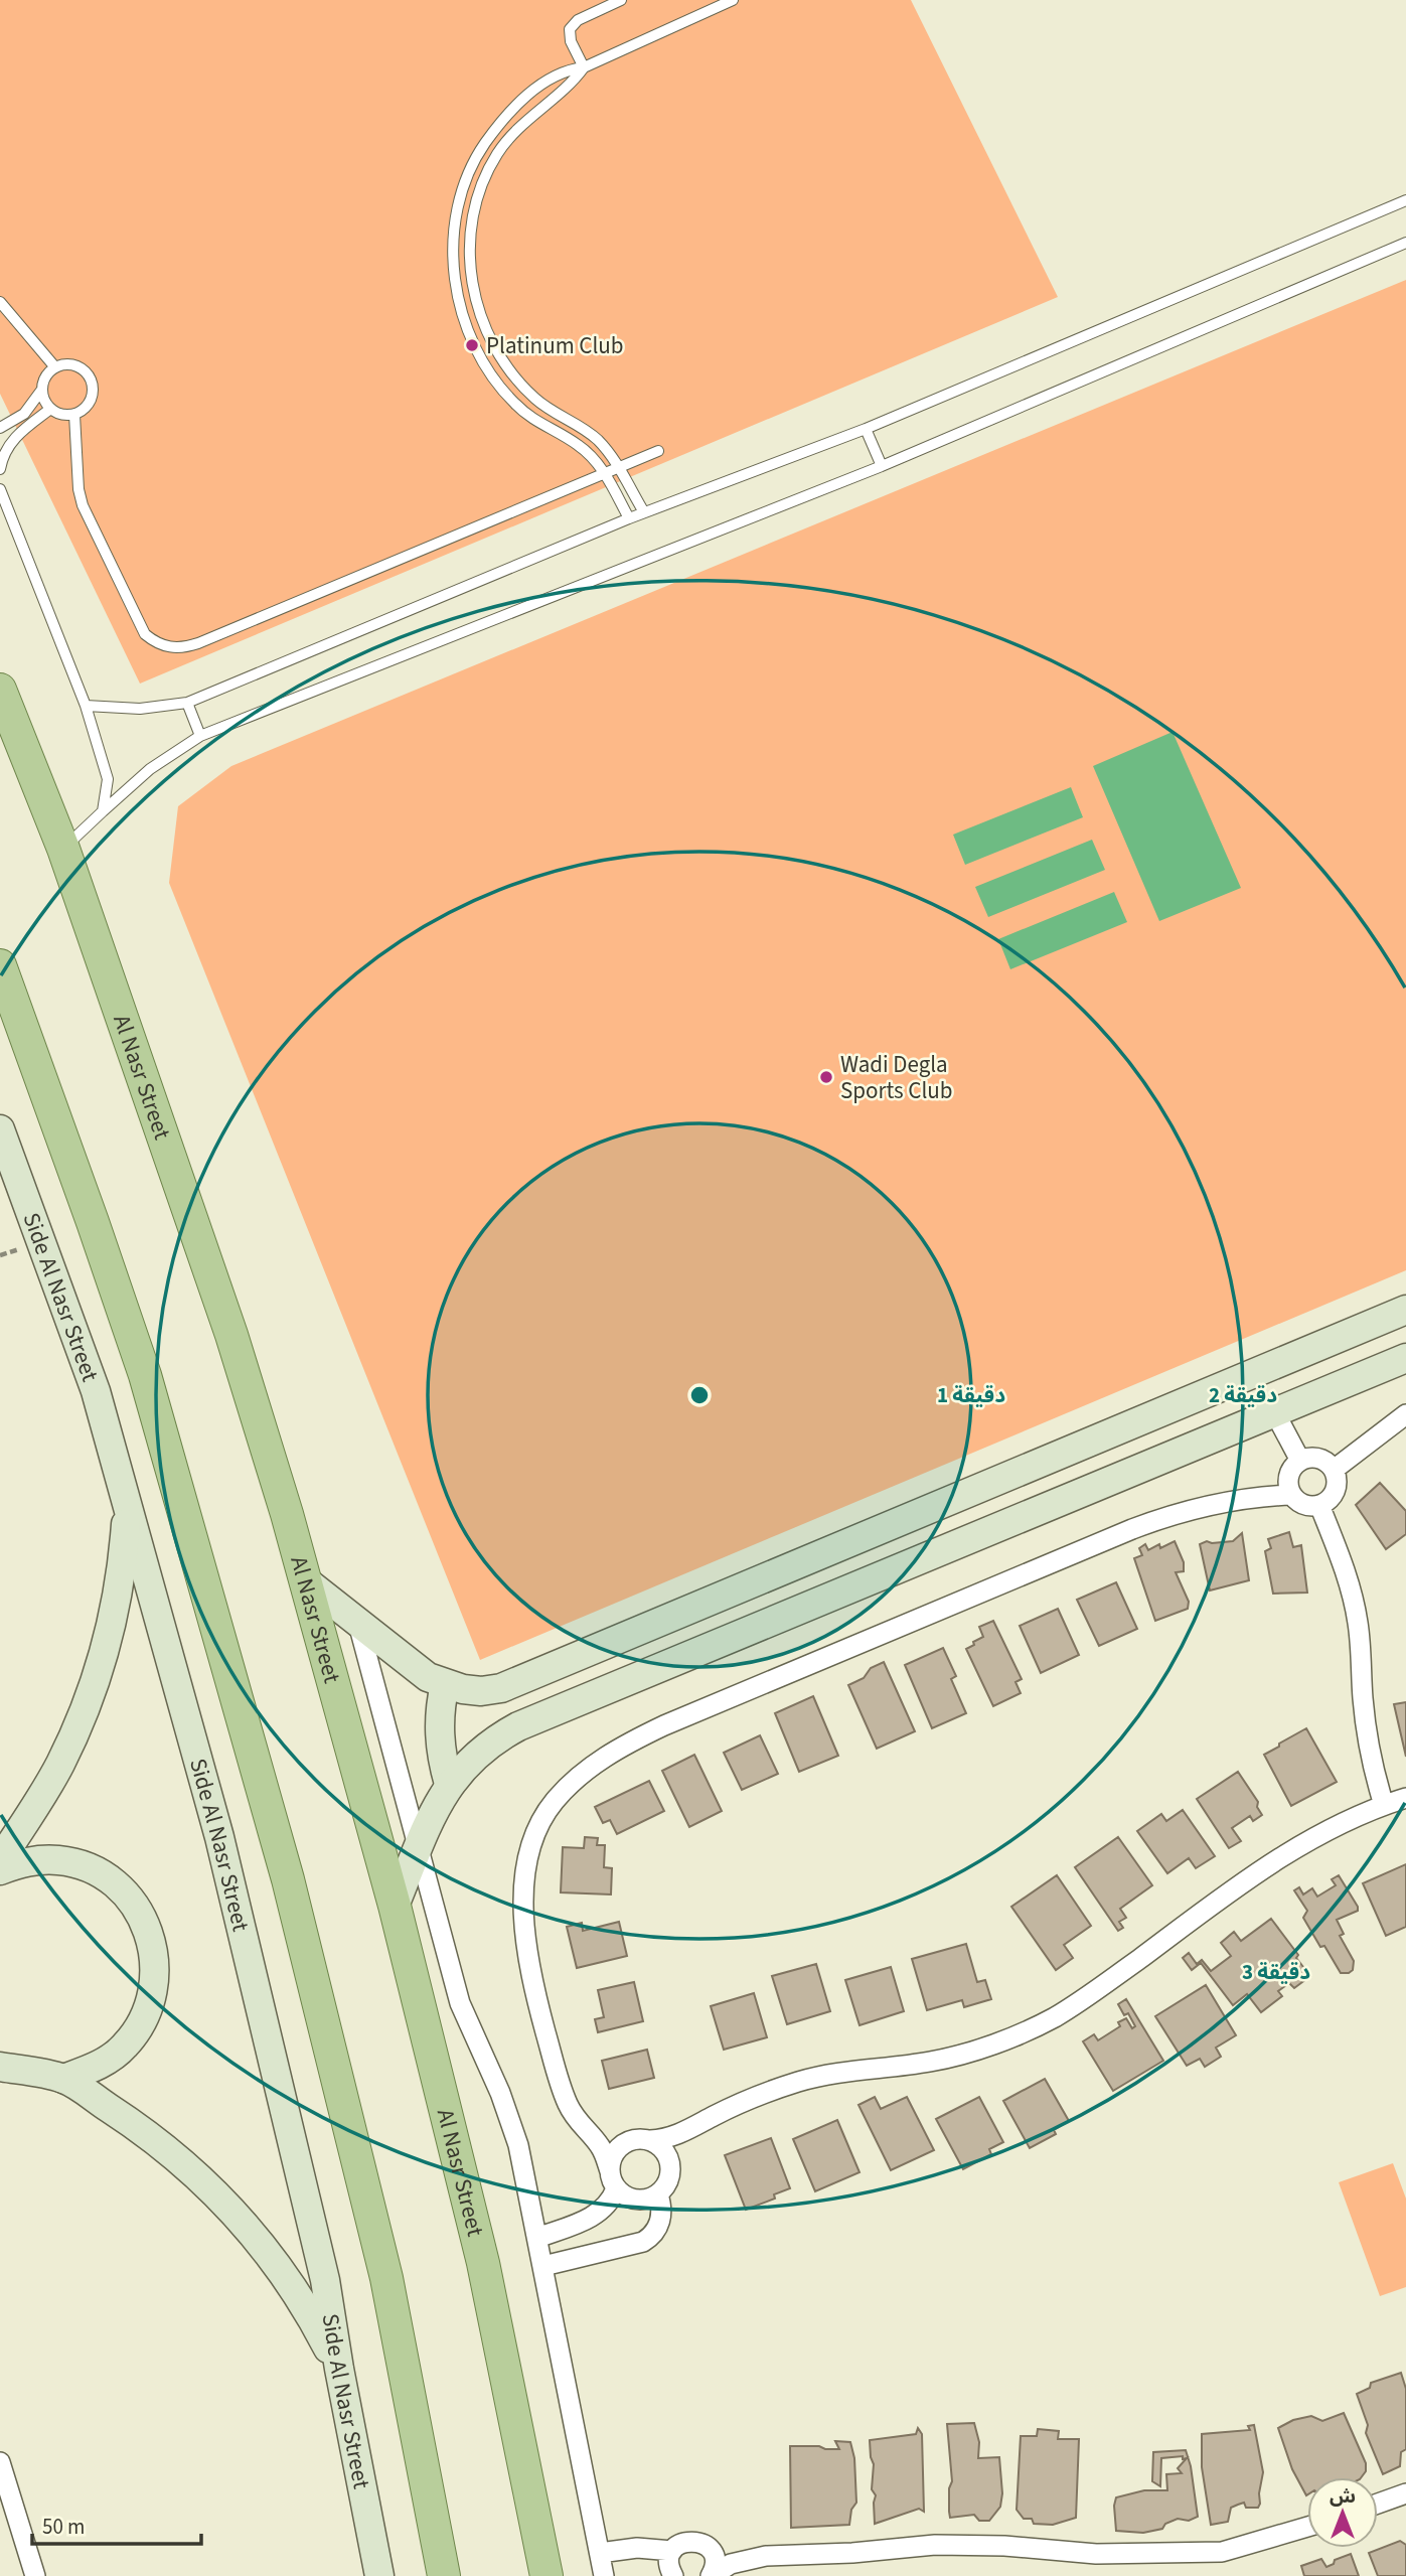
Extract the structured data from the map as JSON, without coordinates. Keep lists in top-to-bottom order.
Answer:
{
  "streets": {
    "main road": ["Al Nasr Street"],
    "street": ["Side Al Nasr Street"]
  },
  "places": ["Platinum Club", "Wadi Degla Sports Club"],
  "scale_bar": "50 m",
  "north": "top",
  "rings": ["1 دقيقة", "2 دقيقة", "3 دقيقة"]
}
